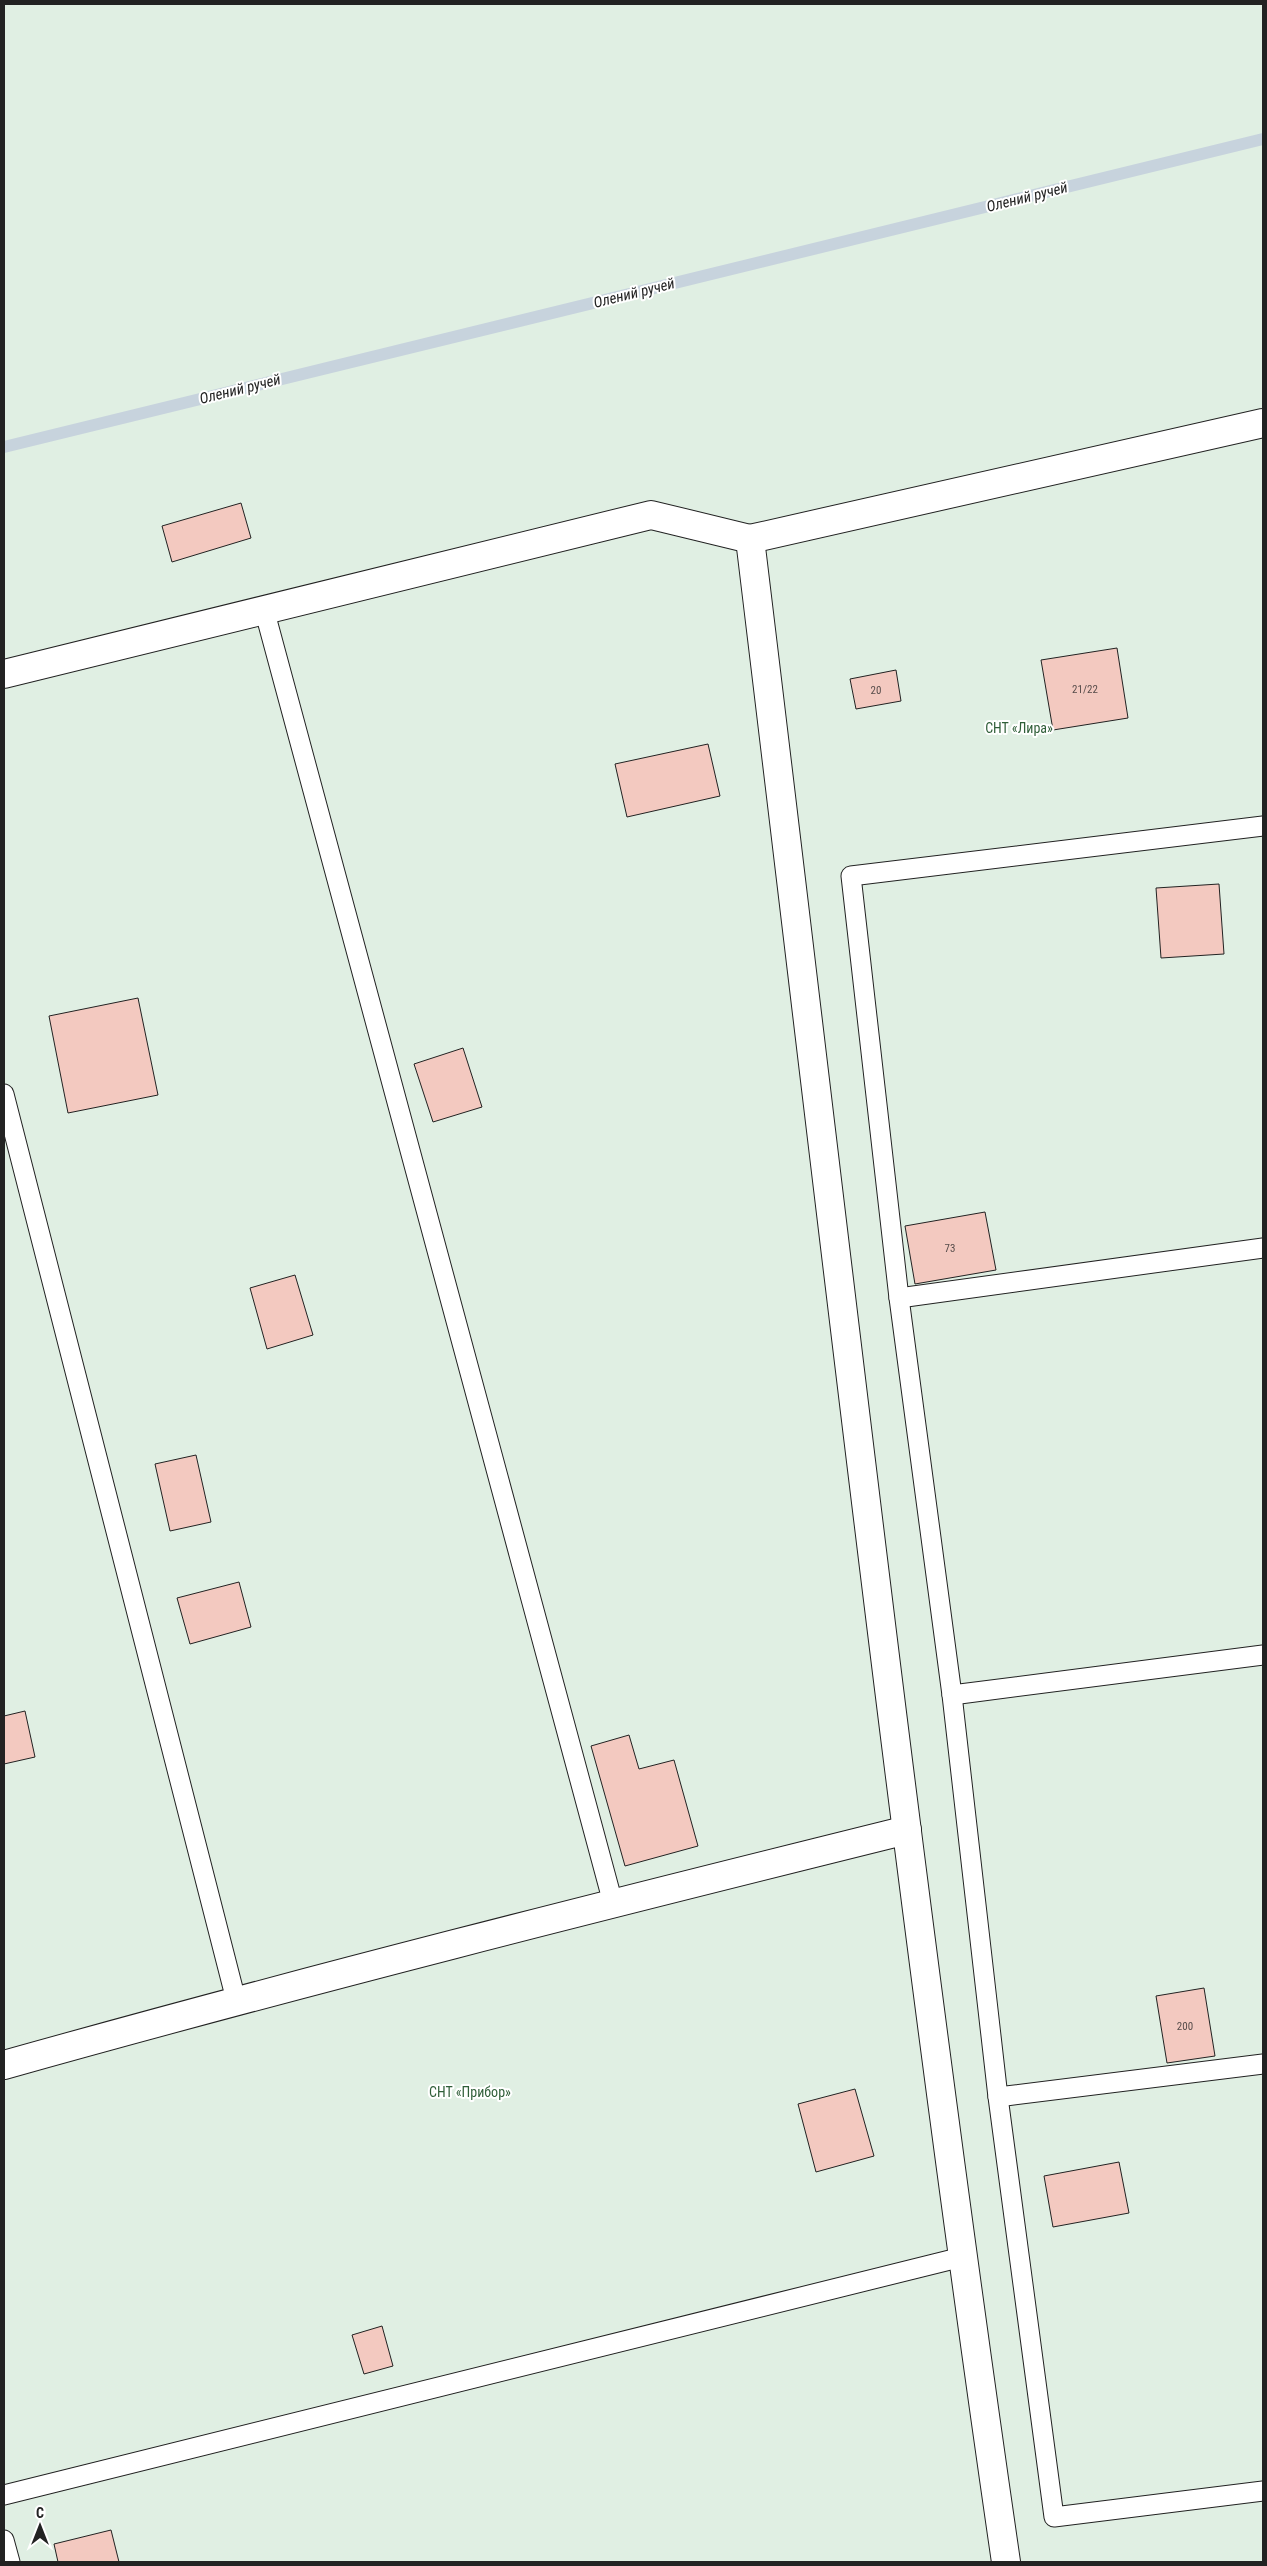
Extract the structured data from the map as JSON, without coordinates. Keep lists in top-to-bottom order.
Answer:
{
  "water": ["Олений ручей"],
  "parks": ["СНТ «Лира»", "СНТ «Прибор»"],
  "house_numbers": [
    "21/22",
    "20",
    "73",
    "200"
  ],
  "north": "top"
}
